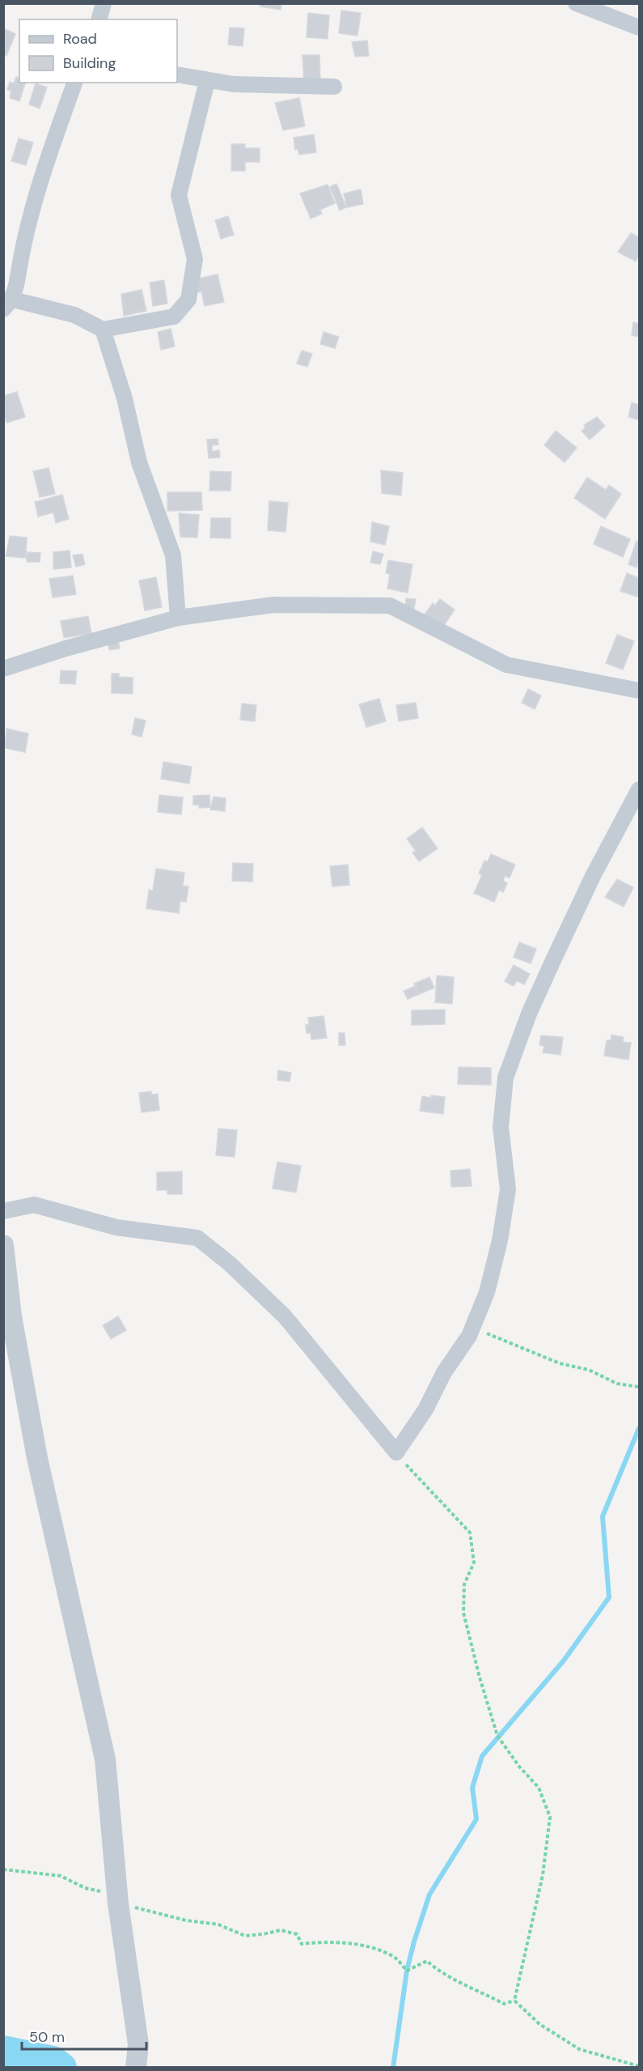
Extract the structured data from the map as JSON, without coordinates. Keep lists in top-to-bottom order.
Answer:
{
  "legend": ["Road", "Building"],
  "scale_bar": "50 m"
}
